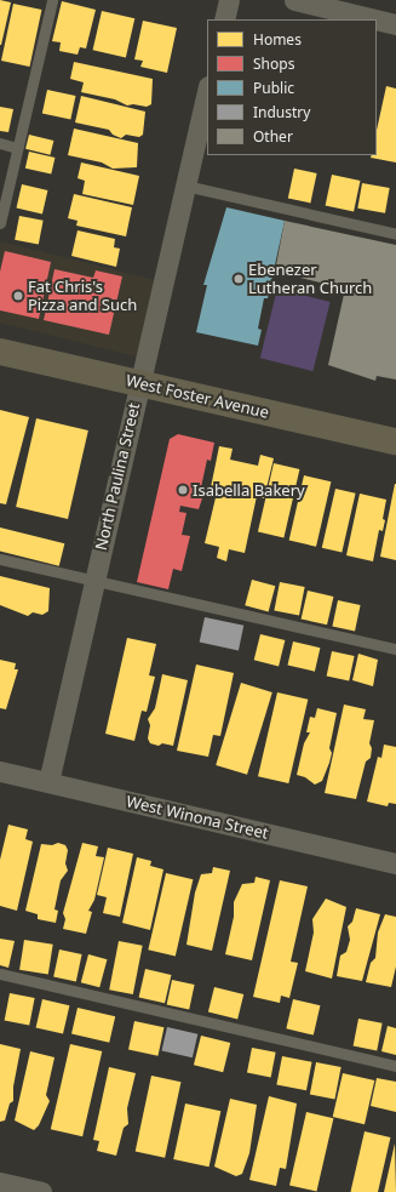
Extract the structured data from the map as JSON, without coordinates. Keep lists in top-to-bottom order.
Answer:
{
  "streets": {
    "main road": ["West Foster Avenue"],
    "street": ["North Paulina Street", "West Winona Street"]
  },
  "crossings": [
    ["West Foster Avenue", "North Paulina Street"],
    ["North Paulina Street", "West Winona Street"]
  ],
  "places": ["Ebenezer Lutheran Church", "Fat Chris's Pizza and Such", "Isabella Bakery"],
  "legend": [
    "Homes",
    "Shops",
    "Public",
    "Industry",
    "Other"
  ]
}
